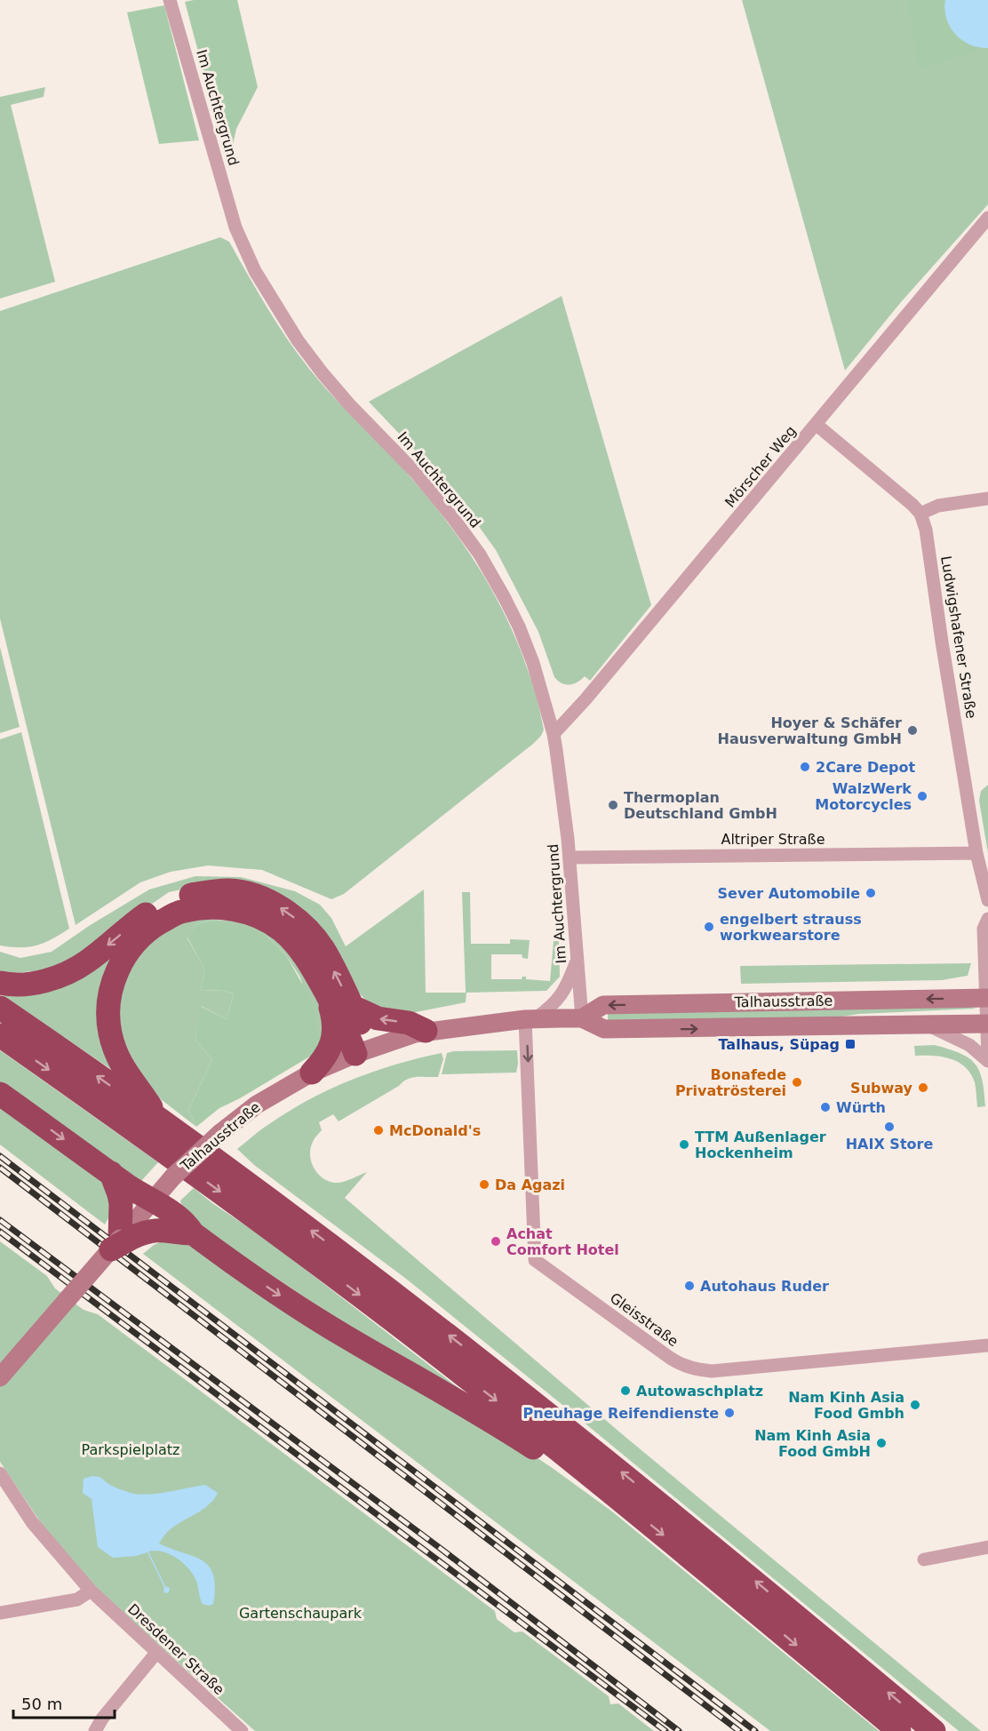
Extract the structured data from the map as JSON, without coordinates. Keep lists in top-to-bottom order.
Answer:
{
  "streets": {
    "main road": ["Talhausstraße"],
    "street": [
      "Im Auchtergrund",
      "Mörscher Weg",
      "Ludwigshafener Straße",
      "Altriper Straße",
      "Gleisstraße",
      "Dresdener Straße"
    ]
  },
  "crossings": [
    ["Im Auchtergrund", "Mörscher Weg"],
    ["Im Auchtergrund", "Altriper Straße"],
    ["Im Auchtergrund", "Talhausstraße"],
    ["Ludwigshafener Straße", "Altriper Straße"],
    ["Talhausstraße", "Gleisstraße"]
  ],
  "parks": ["Parkspielplatz", "Gartenschaupark"],
  "places": {
    "other": [
      "Hoyer & Schäfer Hausverwaltung GmbH",
      "2Care Depot",
      "WalzWerk Motorcycles",
      "Thermoplan Deutschland GmbH",
      "Sever Automobile",
      "engelbert strauss workwearstore",
      "Bonafede Privatrösterei",
      "Subway",
      "Würth",
      "HAIX Store",
      "McDonald's",
      "TTM Außenlager Hockenheim",
      "Da Agazi",
      "Achat Comfort Hotel",
      "Autohaus Ruder",
      "Autowaschplatz",
      "Nam Kinh Asia Food Gmbh",
      "Pneuhage Reifendienste",
      "Nam Kinh Asia Food GmbH"
    ],
    "transit": ["Talhaus, Süpag"]
  },
  "scale_bar": "50 m"
}
